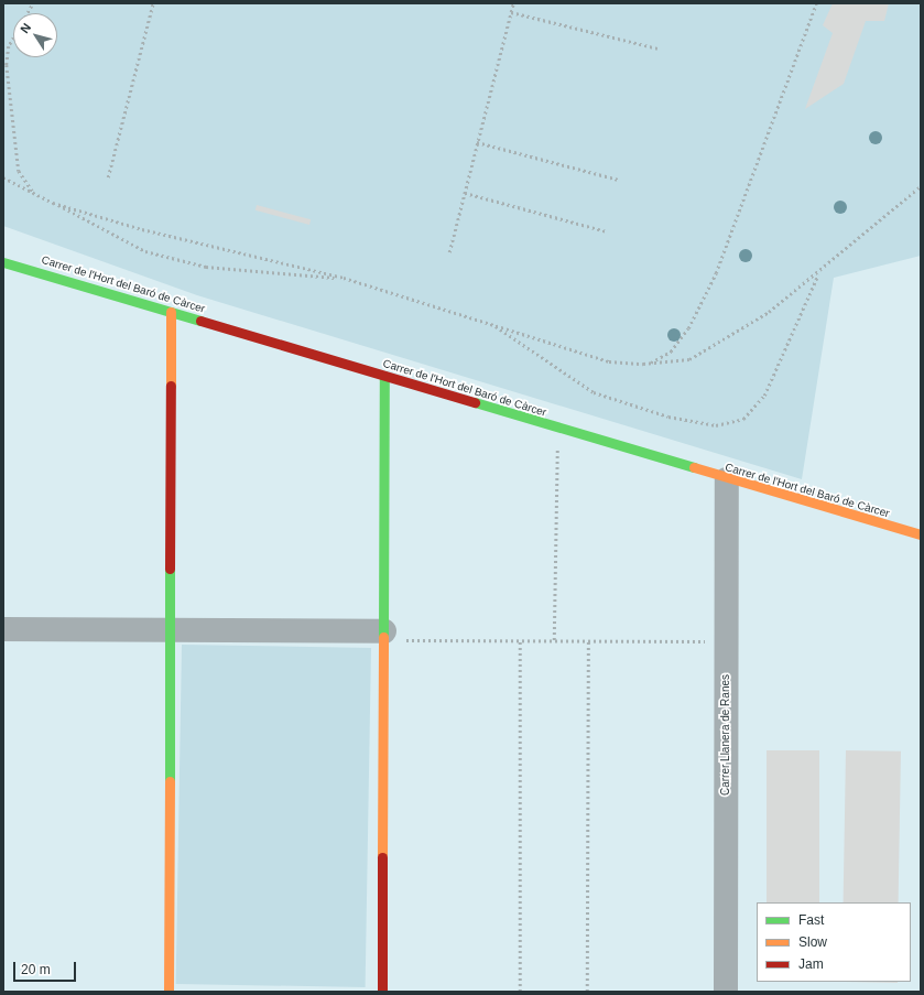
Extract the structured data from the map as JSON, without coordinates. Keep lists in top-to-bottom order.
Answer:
{
  "streets": {
    "street": ["Carrer de l'Hort del Baró de Càrcer", "Carrer Llanera de Ranes"]
  },
  "crossings": [
    ["Carrer de l'Hort del Baró de Càrcer", "Carrer Llanera de Ranes"]
  ],
  "legend": ["Fast", "Slow", "Jam"],
  "scale_bar": "20 m",
  "north": "top left"
}
